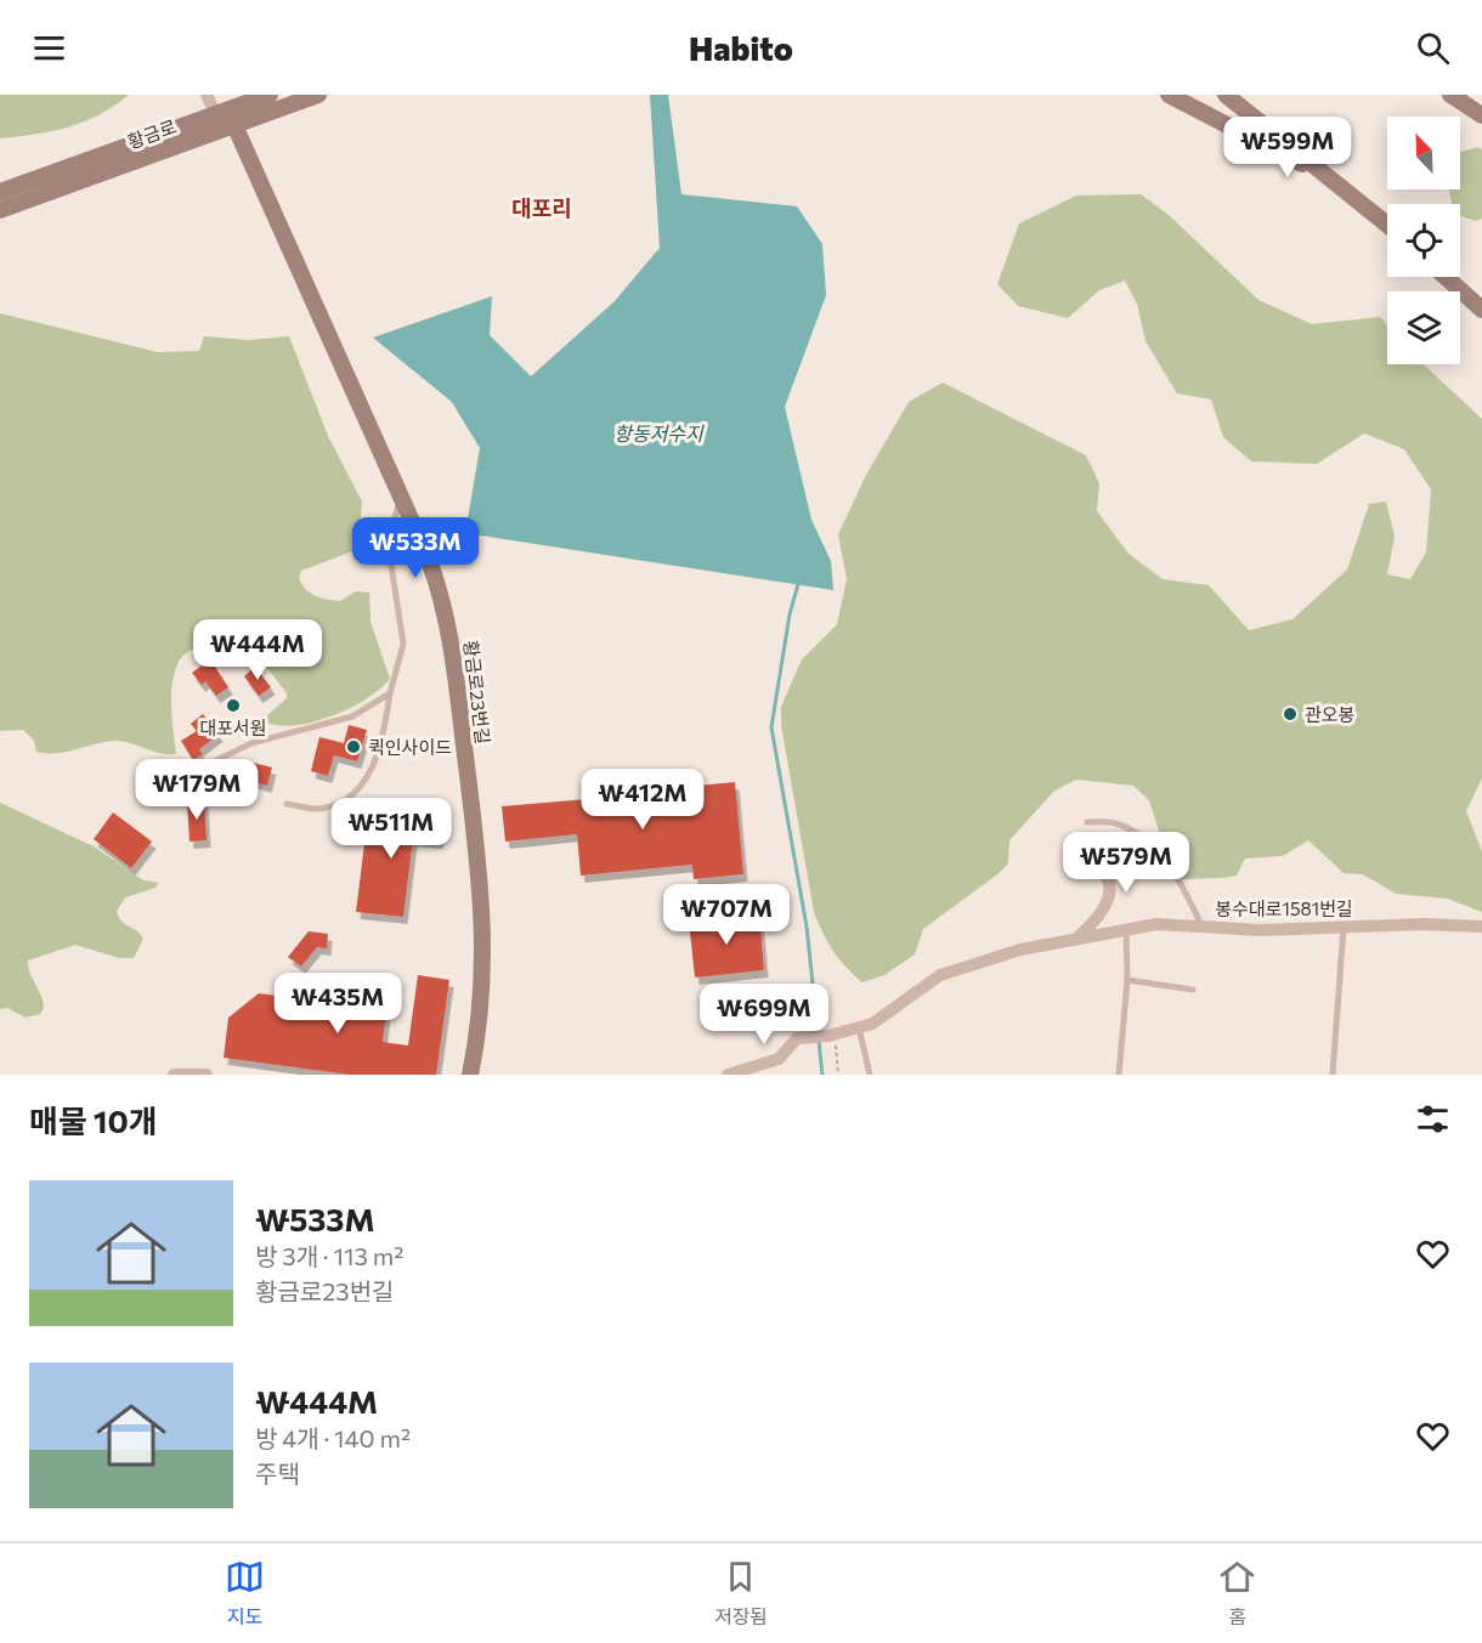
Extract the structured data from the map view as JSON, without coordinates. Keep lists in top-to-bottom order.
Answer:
{
  "streets": {
    "street": ["황금로", "황금로23번길", "봉수대로1581번길"]
  },
  "crossings": [
    ["황금로", "황금로23번길"]
  ],
  "districts": ["대포리"],
  "water": ["항동저수지"],
  "places": ["대포서원", "관오봉", "퀵인사이드"],
  "north": "top left",
  "page": {
    "header": "Habito",
    "price": [
      "₩599M",
      "₩533M",
      "₩444M",
      "₩179M",
      "₩412M",
      "₩511M",
      "₩579M",
      "₩707M",
      "₩435M",
      "₩699M"
    ],
    "heading": "매물 10개",
    "list": [
      {
        "name": "₩533M",
        "note": "방 3개 · 113 m² · 황금로23번길"
      },
      {
        "name": "₩444M",
        "note": "방 4개 · 140 m² · 주택"
      }
    ],
    "tabs": ["지도", "저장됨", "홈"]
  }
}
